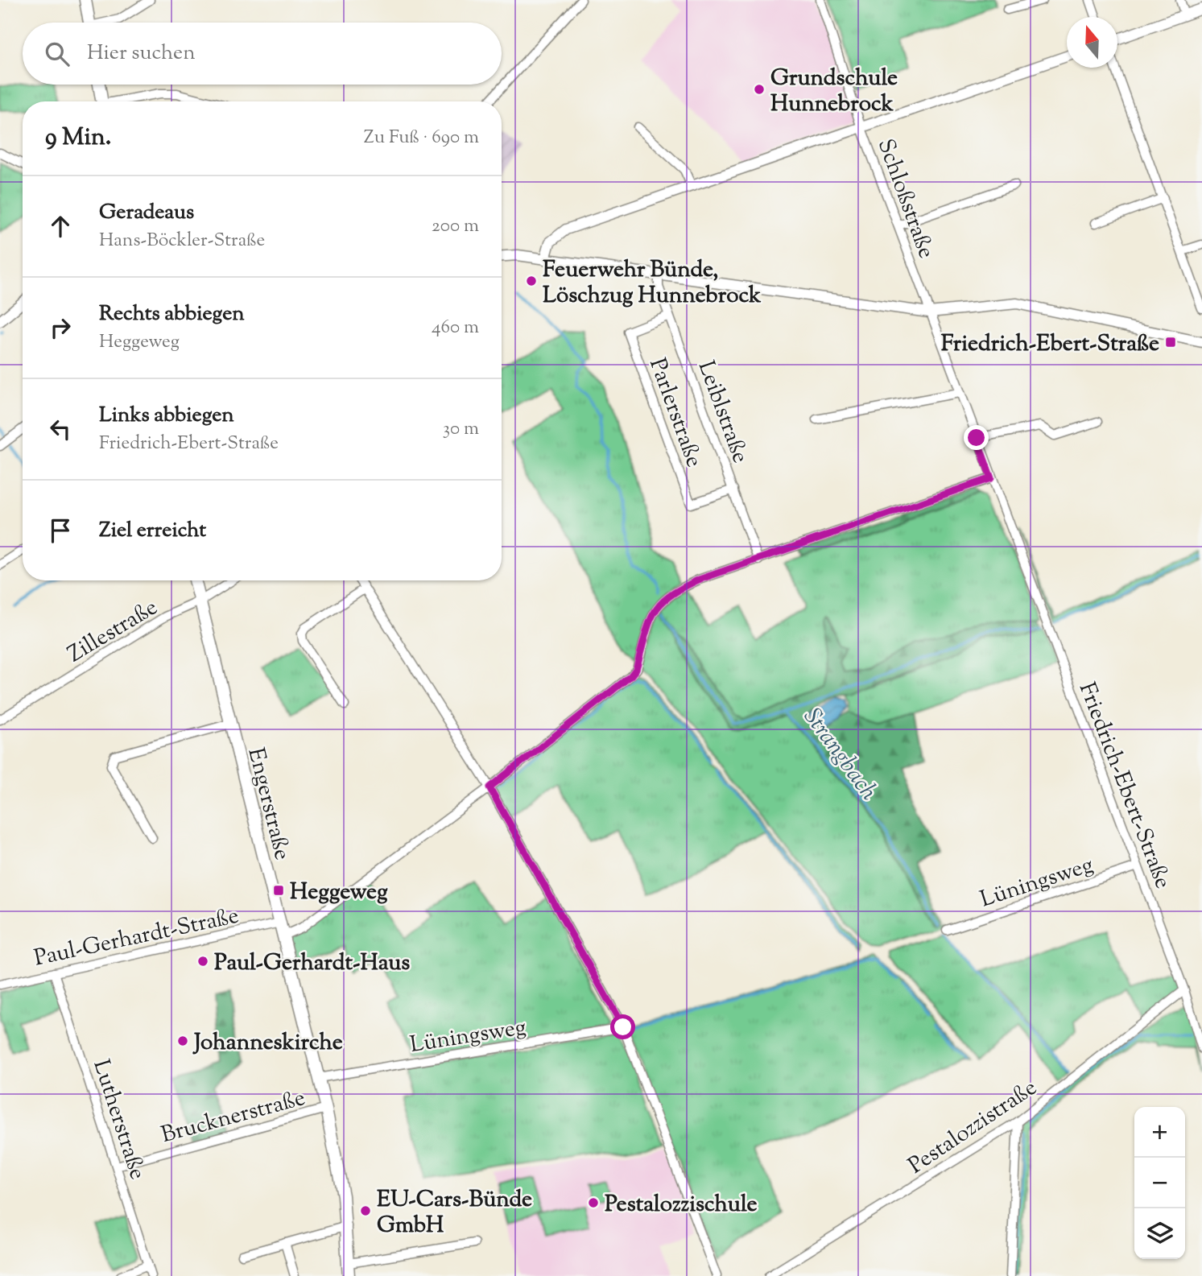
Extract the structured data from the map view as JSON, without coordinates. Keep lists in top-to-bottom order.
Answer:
{
  "streets": {
    "main road": ["Engerstraße"],
    "street": [
      "Schloßstraße",
      "Leiblstraße",
      "Parlerstraße",
      "Zillestraße",
      "Friedrich-Ebert-Straße",
      "Lüningsweg",
      "Paul-Gerhardt-Straße",
      "Brucknerstraße",
      "Lutherstraße",
      "Pestalozzistraße"
    ]
  },
  "crossings": [
    ["Schloßstraße", "Friedrich-Ebert-Straße"],
    ["Leiblstraße", "Parlerstraße"],
    ["Zillestraße", "Engerstraße"],
    ["Friedrich-Ebert-Straße", "Lüningsweg"],
    ["Friedrich-Ebert-Straße", "Pestalozzistraße"],
    ["Engerstraße", "Lüningsweg"],
    ["Engerstraße", "Paul-Gerhardt-Straße"],
    ["Engerstraße", "Brucknerstraße"],
    ["Paul-Gerhardt-Straße", "Lutherstraße"],
    ["Brucknerstraße", "Lutherstraße"]
  ],
  "water": ["Strangbach"],
  "places": {
    "other": [
      "Grundschule Hunnebrock",
      "Feuerwehr Bünde, Löschzug Hunnebrock",
      "Paul-Gerhardt-Haus",
      "Johanneskirche",
      "Pestalozzischule",
      "EU-Cars-Bünde GmbH"
    ],
    "transit": ["Friedrich-Ebert-Straße", "Heggeweg"]
  },
  "north": "top",
  "page": {
    "search": "Hier suchen",
    "heading": ["9 Min.", "Zu Fuß · 690 m"],
    "list": [
      ["Geradeaus", "Hans-Böckler-Straße", "200 m"],
      ["Rechts abbiegen", "Heggeweg", "460 m"],
      ["Links abbiegen", "Friedrich-Ebert-Straße", "30 m"],
      "Ziel erreicht"
    ],
    "map_buttons": ["+", "−"]
  }
}
